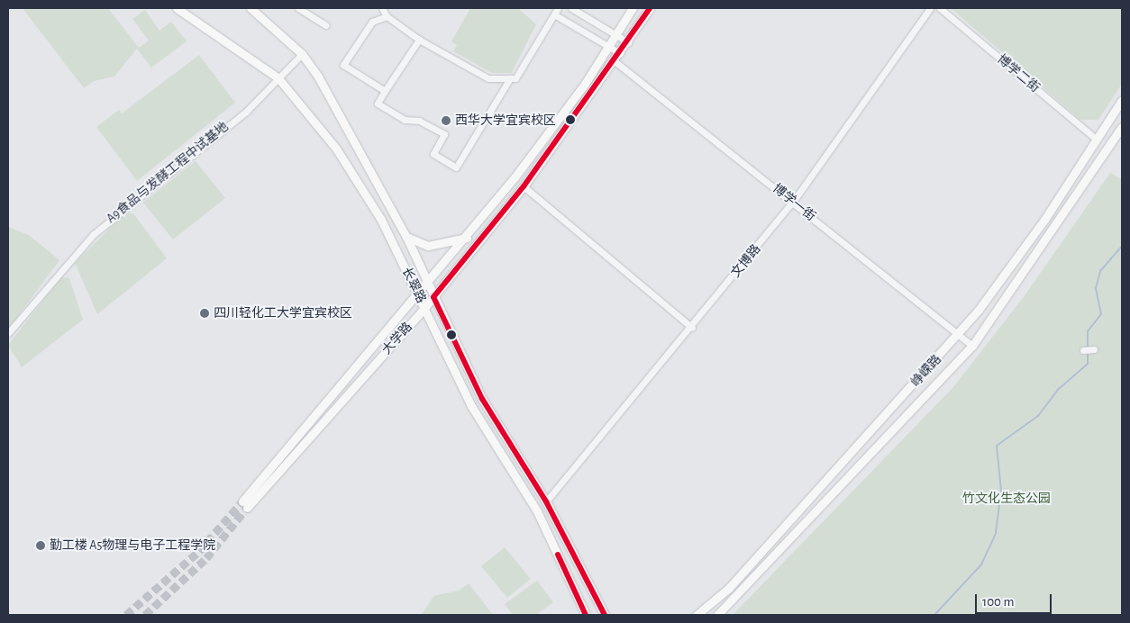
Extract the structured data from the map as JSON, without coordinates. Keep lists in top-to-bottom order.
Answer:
{
  "streets": {
    "main road": ["长翠路", "大学路", "峥嵘路"],
    "street": [
      "博学二街",
      "A9食品与发酵工程中试基地",
      "博学一街",
      "文博路"
    ]
  },
  "crossings": [
    ["博学二街", "峥嵘路"],
    ["A9食品与发酵工程中试基地", "长翠路"],
    ["博学一街", "文博路"],
    ["博学一街", "大学路"],
    ["博学一街", "峥嵘路"],
    ["文博路", "长翠路"],
    ["长翠路", "大学路"]
  ],
  "parks": ["竹文化生态公园"],
  "places": ["西华大学宜宾校区", "四川轻化工大学宜宾校区", "勤工楼 A5物理与电子工程学院"],
  "scale_bar": "100 m"
}
